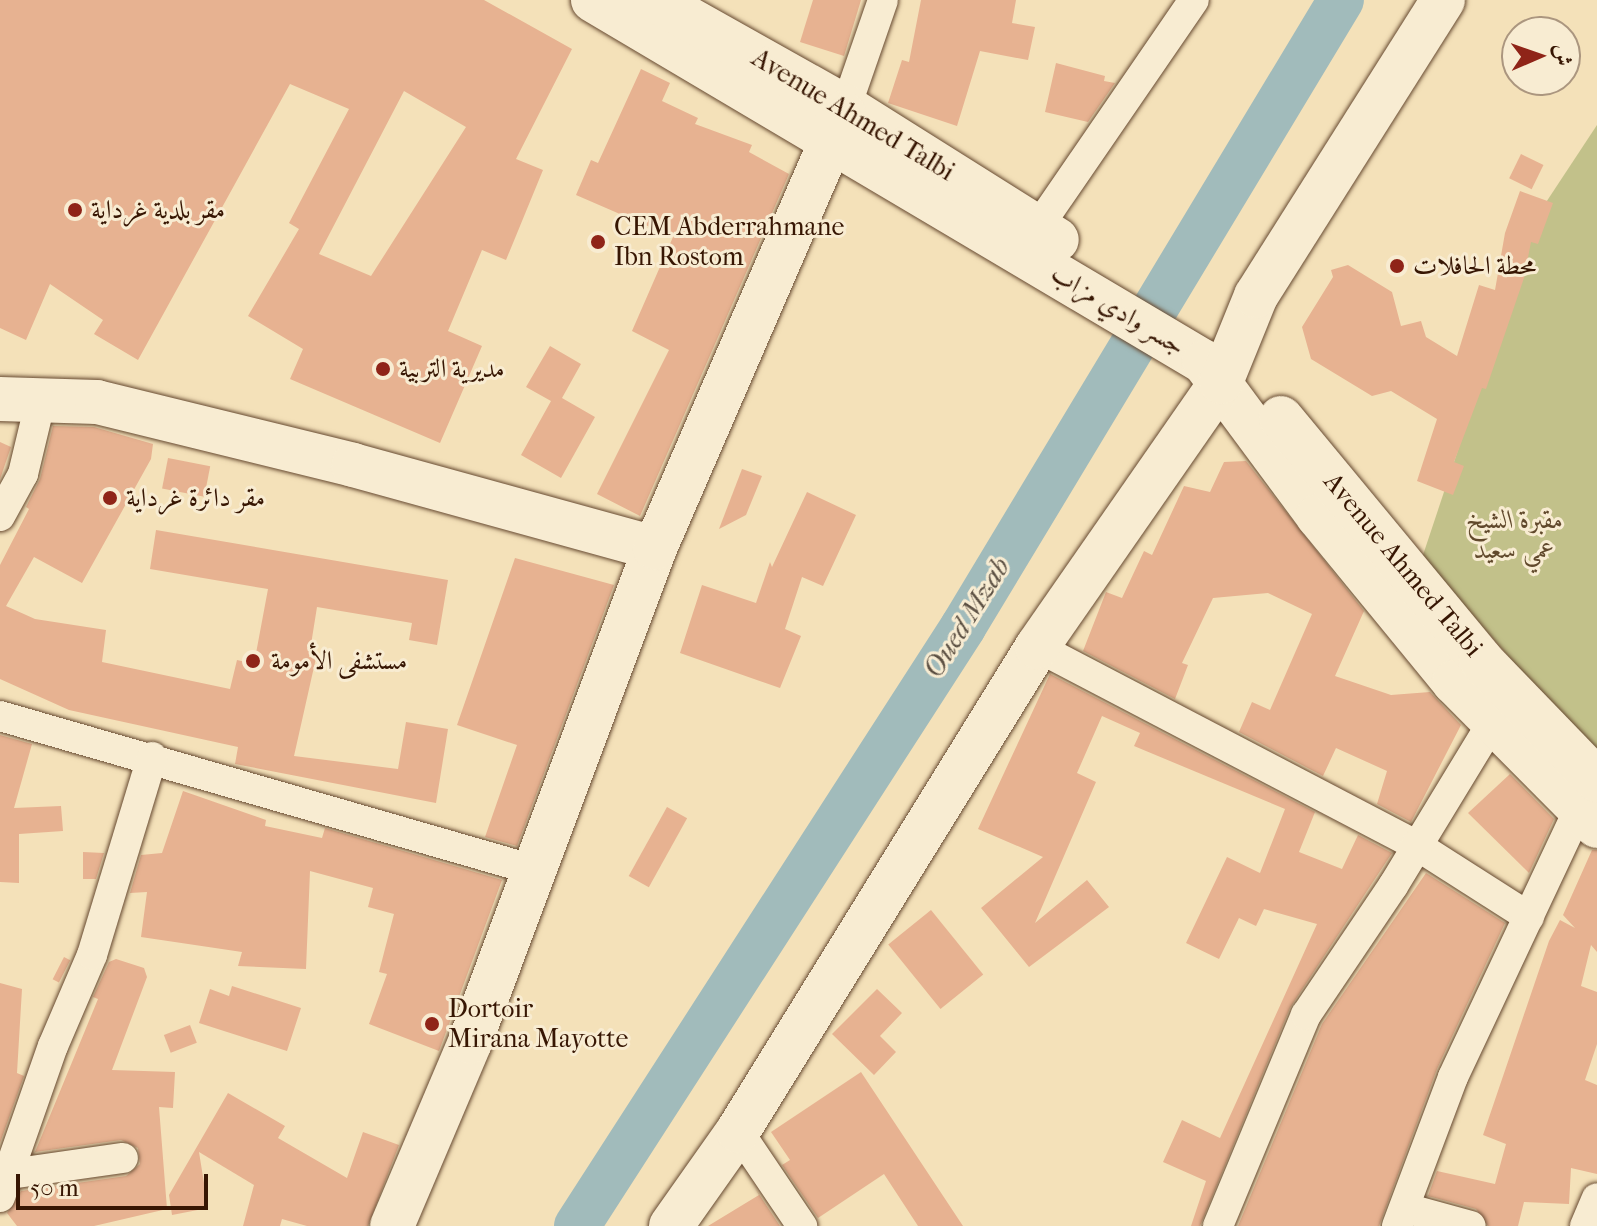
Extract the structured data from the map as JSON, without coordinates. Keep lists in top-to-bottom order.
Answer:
{
  "streets": {
    "main road": ["Avenue Ahmed Talbi", "جسر وادي مزاب"]
  },
  "crossings": [
    ["Avenue Ahmed Talbi", "جسر وادي مزاب"]
  ],
  "water": ["Oued Mzab"],
  "parks": ["مقبرة الشيخ عمي سعيد"],
  "places": [
    "مقر بلدية غرداية",
    "CEM Abderrahmane Ibn Rostom",
    "محطة الحافلات",
    "مديرية التربية",
    "مقر دائرة غرداية",
    "مستشفى الأمومة",
    "Dortoir Mirana Mayotte"
  ],
  "scale_bar": "50 m",
  "north": "right"
}
